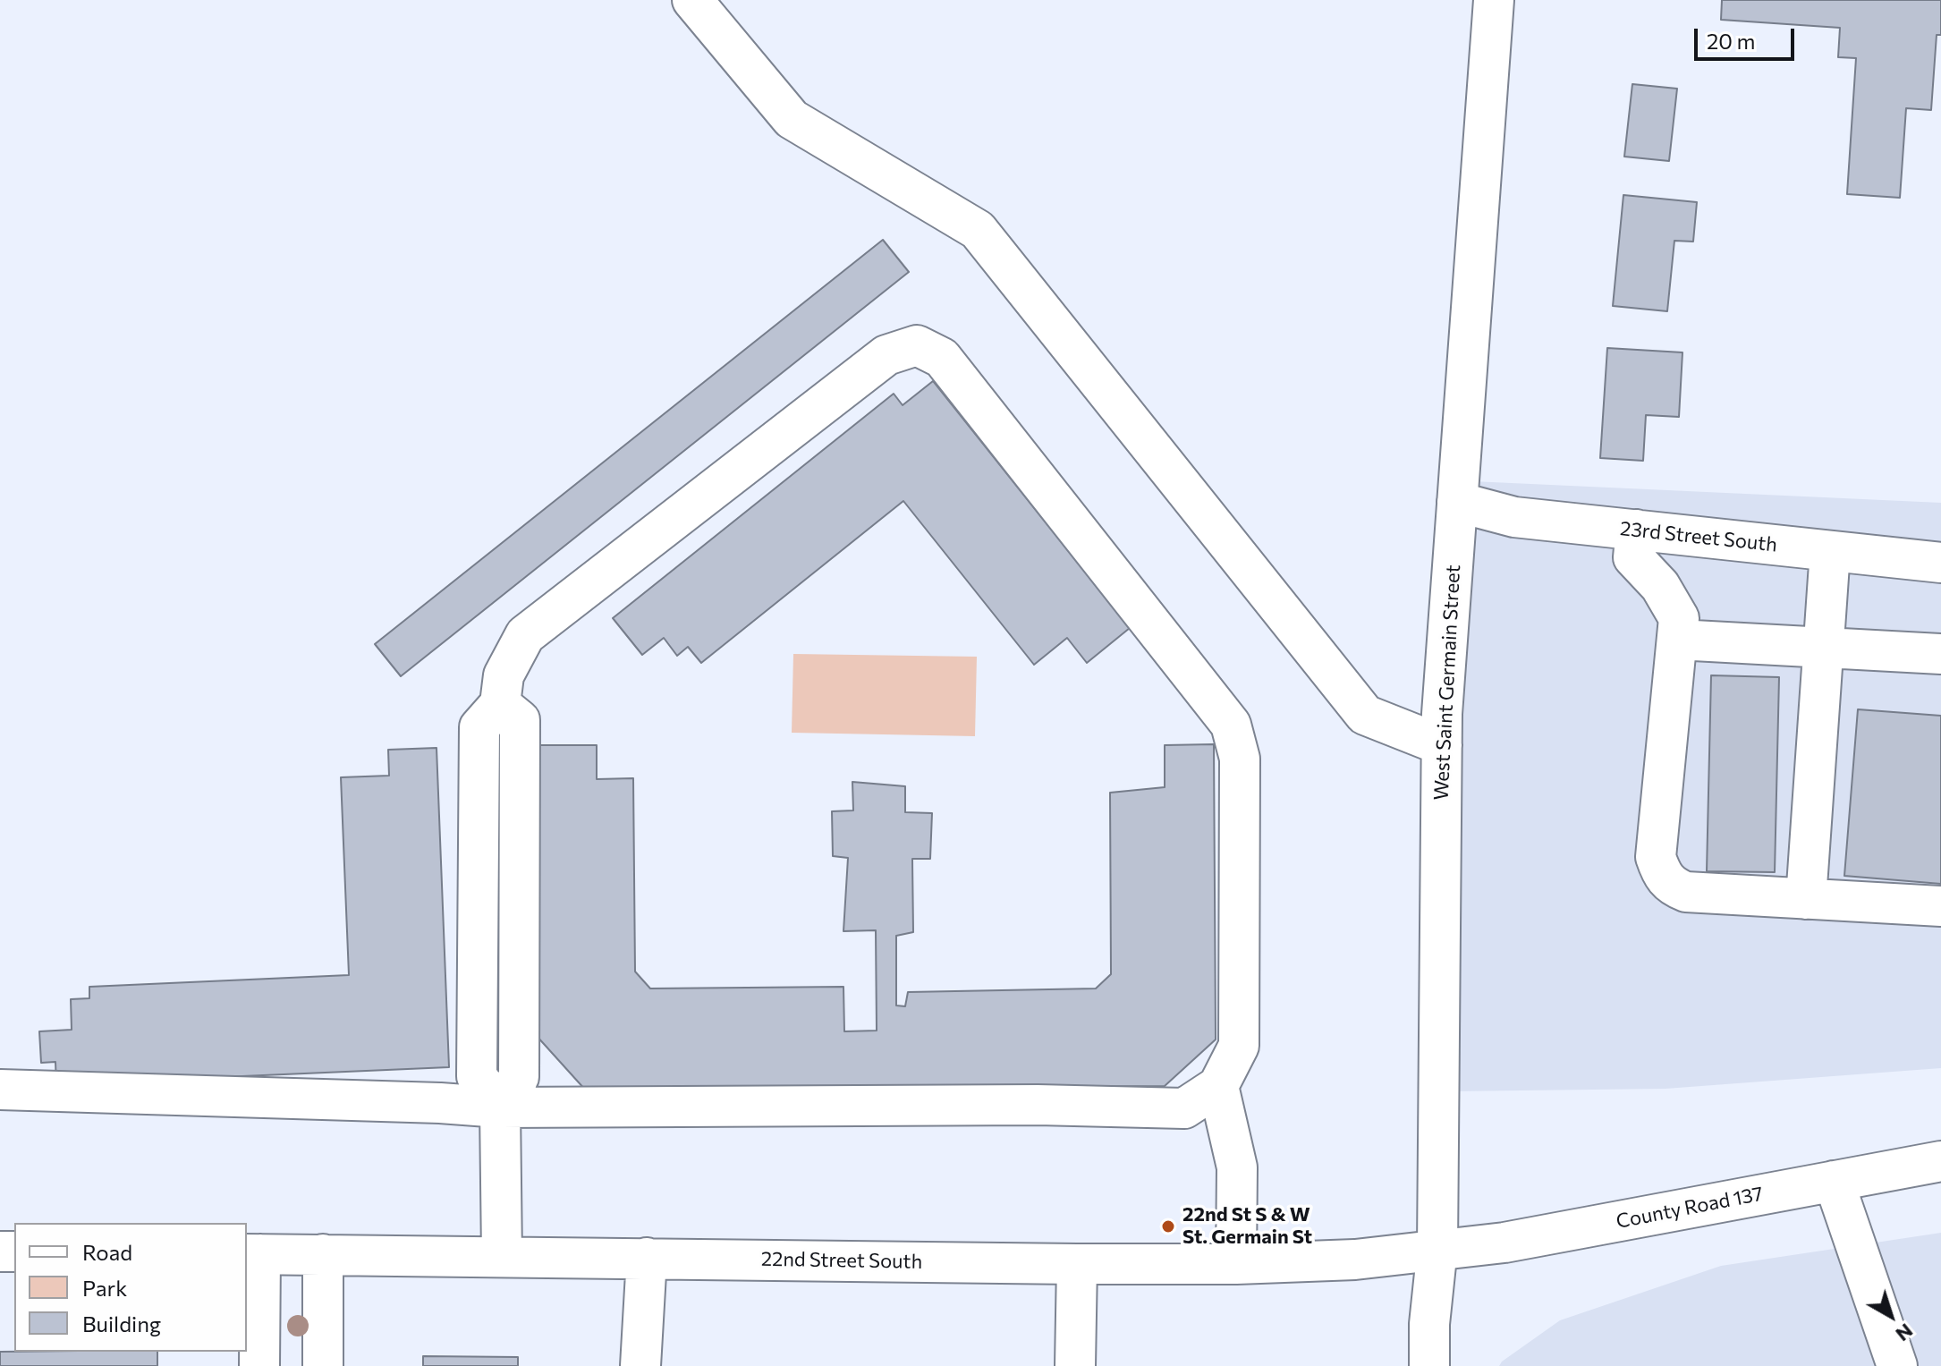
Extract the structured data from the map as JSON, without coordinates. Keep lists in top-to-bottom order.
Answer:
{
  "streets": {
    "street": [
      "23rd Street South",
      "West Saint Germain Street",
      "County Road 137",
      "22nd Street South"
    ]
  },
  "crossings": [
    ["23rd Street South", "West Saint Germain Street"],
    ["West Saint Germain Street", "County Road 137"],
    ["West Saint Germain Street", "22nd Street South"],
    ["County Road 137", "22nd Street South"]
  ],
  "places": ["22nd St S & W St. Germain St"],
  "legend": ["Road", "Park", "Building"],
  "scale_bar": "20 m",
  "north": "bottom right"
}
